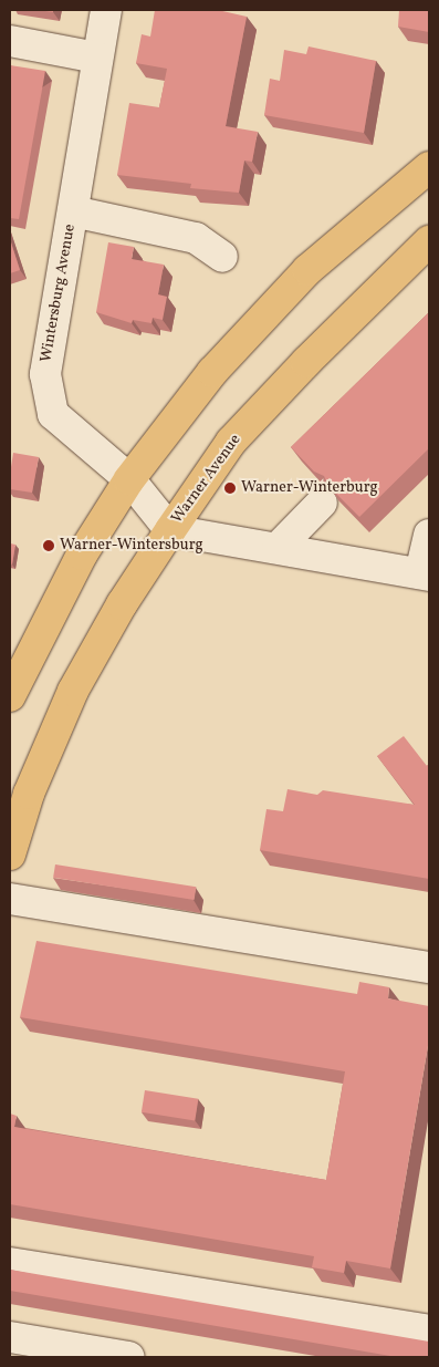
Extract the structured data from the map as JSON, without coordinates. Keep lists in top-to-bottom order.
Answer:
{
  "streets": {
    "main road": ["Warner Avenue"],
    "street": ["Wintersburg Avenue"]
  },
  "crossings": [
    ["Wintersburg Avenue", "Warner Avenue"]
  ],
  "places": ["Warner-Winterburg", "Warner-Wintersburg"]
}
